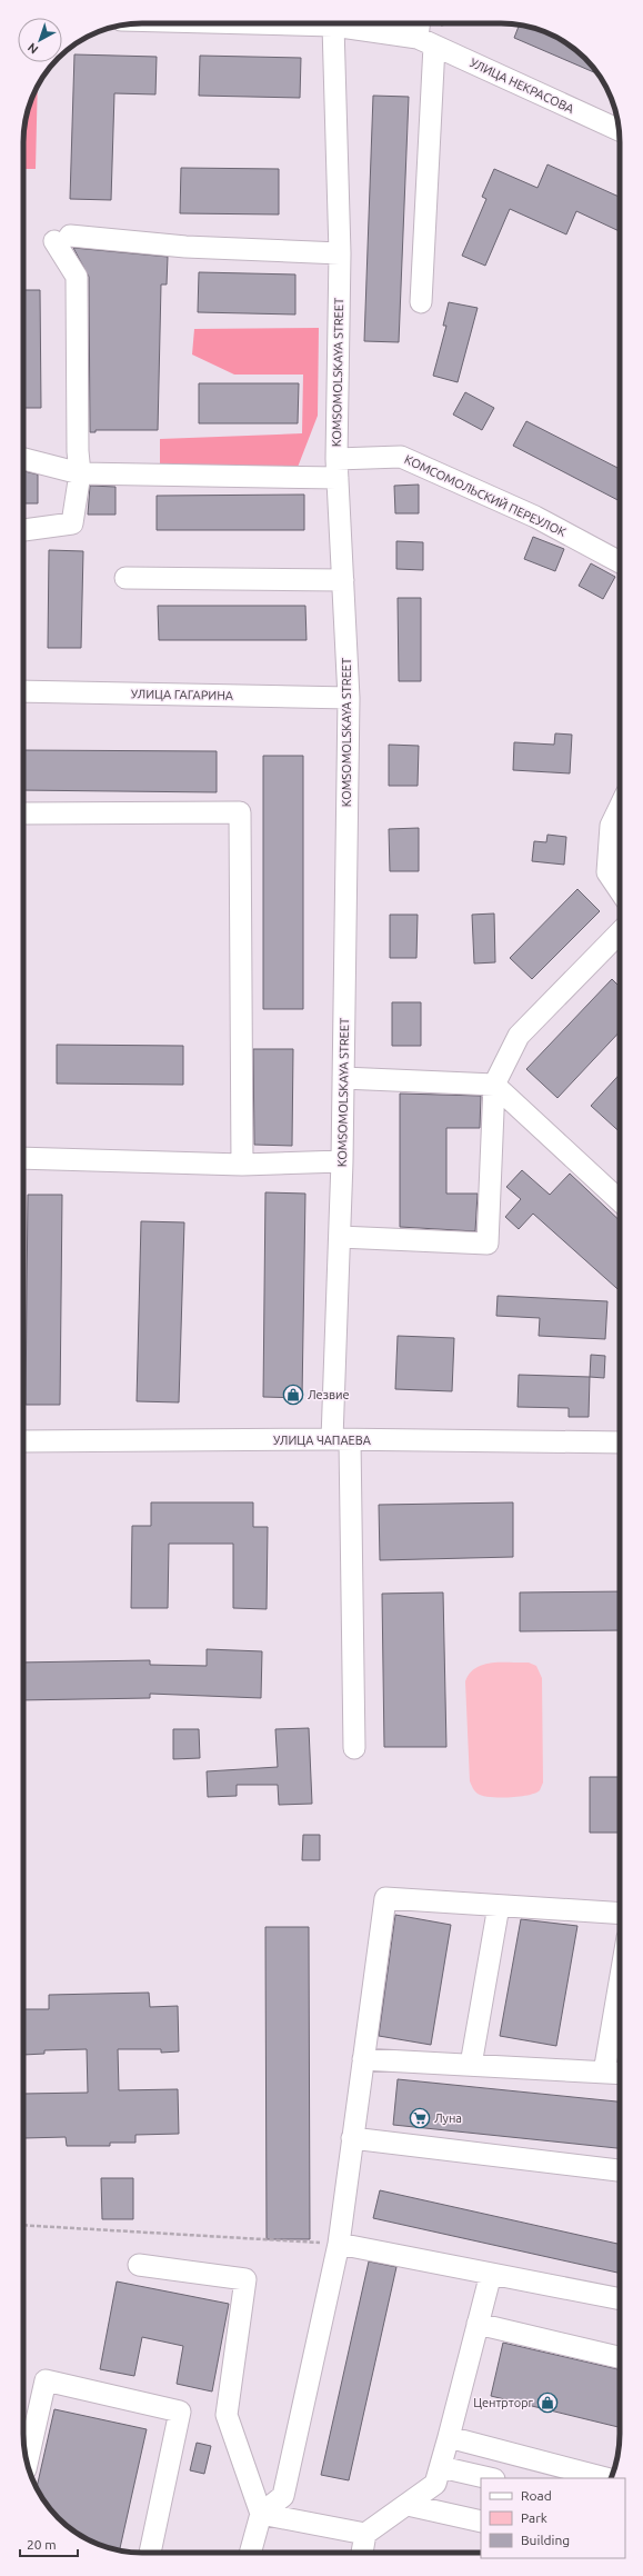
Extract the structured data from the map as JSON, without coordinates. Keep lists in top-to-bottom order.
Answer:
{
  "streets": {
    "street": [
      "УЛИЦА НЕКРАСОВА",
      "KOMSOMOLSKAYA STREET",
      "КОМСОМОЛЬСКИЙ ПЕРЕУЛОК",
      "УЛИЦА ГАГАРИНА",
      "УЛИЦА ЧАПАЕВА"
    ]
  },
  "crossings": [
    ["УЛИЦА НЕКРАСОВА", "KOMSOMOLSKAYA STREET"],
    ["KOMSOMOLSKAYA STREET", "КОМСОМОЛЬСКИЙ ПЕРЕУЛОК"],
    ["KOMSOMOLSKAYA STREET", "УЛИЦА ГАГАРИНА"],
    ["KOMSOMOLSKAYA STREET", "УЛИЦА ЧАПАЕВА"]
  ],
  "places": {
    "shop": ["Лезвие", "Центрторг"],
    "supermarket": ["Луна"]
  },
  "legend": ["Road", "Park", "Building"],
  "scale_bar": "20 m",
  "north": "bottom left"
}
